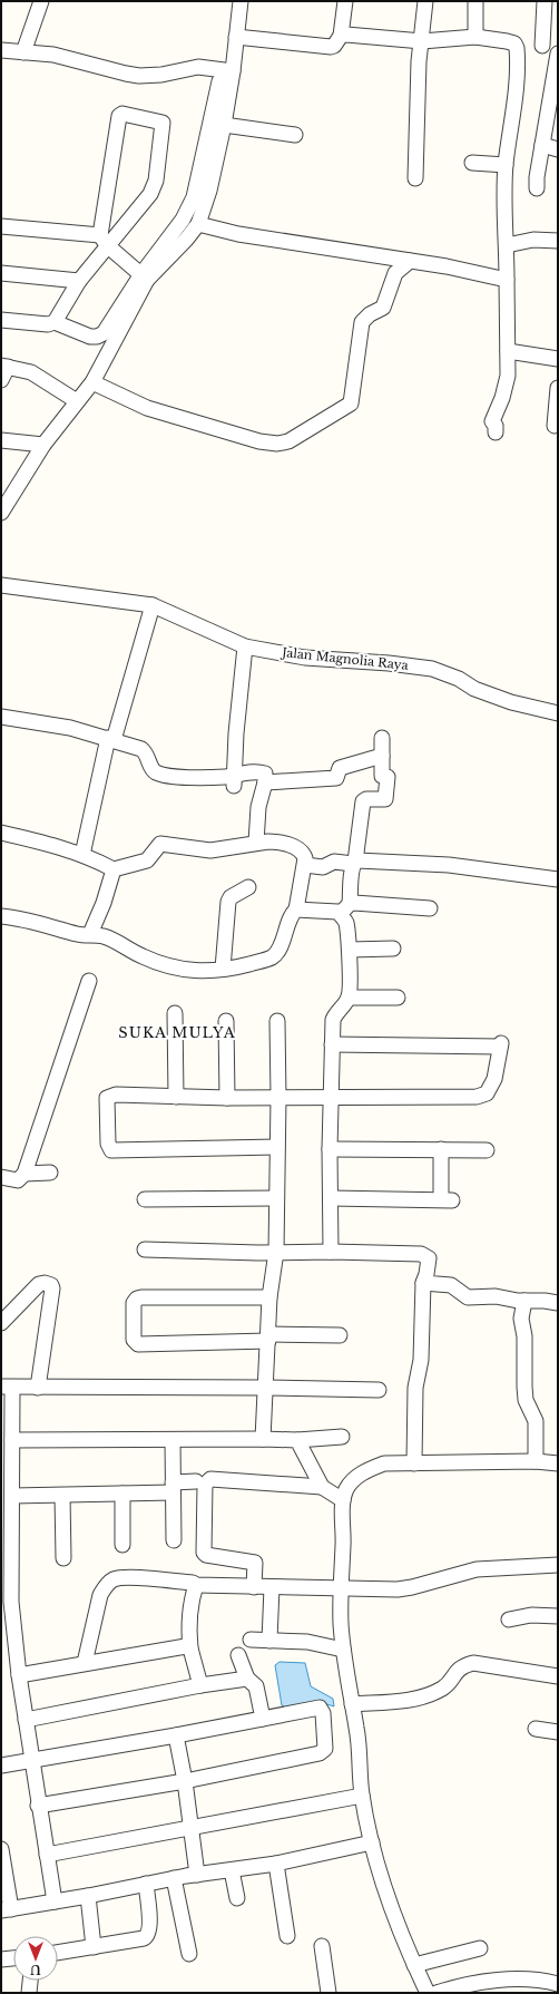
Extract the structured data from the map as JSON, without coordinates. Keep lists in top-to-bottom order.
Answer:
{
  "streets": {
    "street": ["Jalan Magnolia Raya"]
  },
  "districts": ["SUKA MULYA"],
  "north": "bottom"
}
